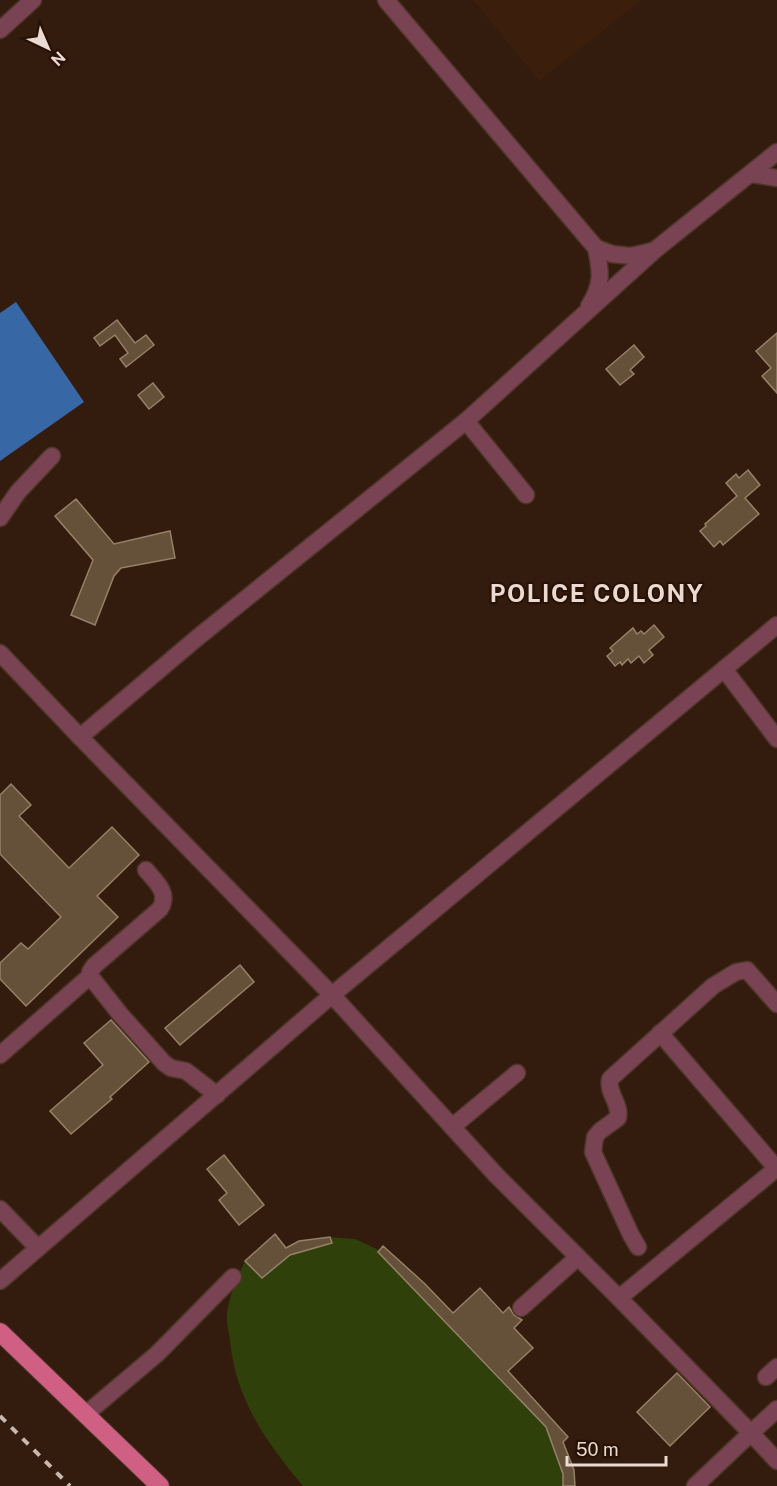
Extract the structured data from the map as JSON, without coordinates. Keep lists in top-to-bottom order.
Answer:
{
  "districts": ["POLICE COLONY"],
  "scale_bar": "50 m",
  "north": "bottom right"
}
